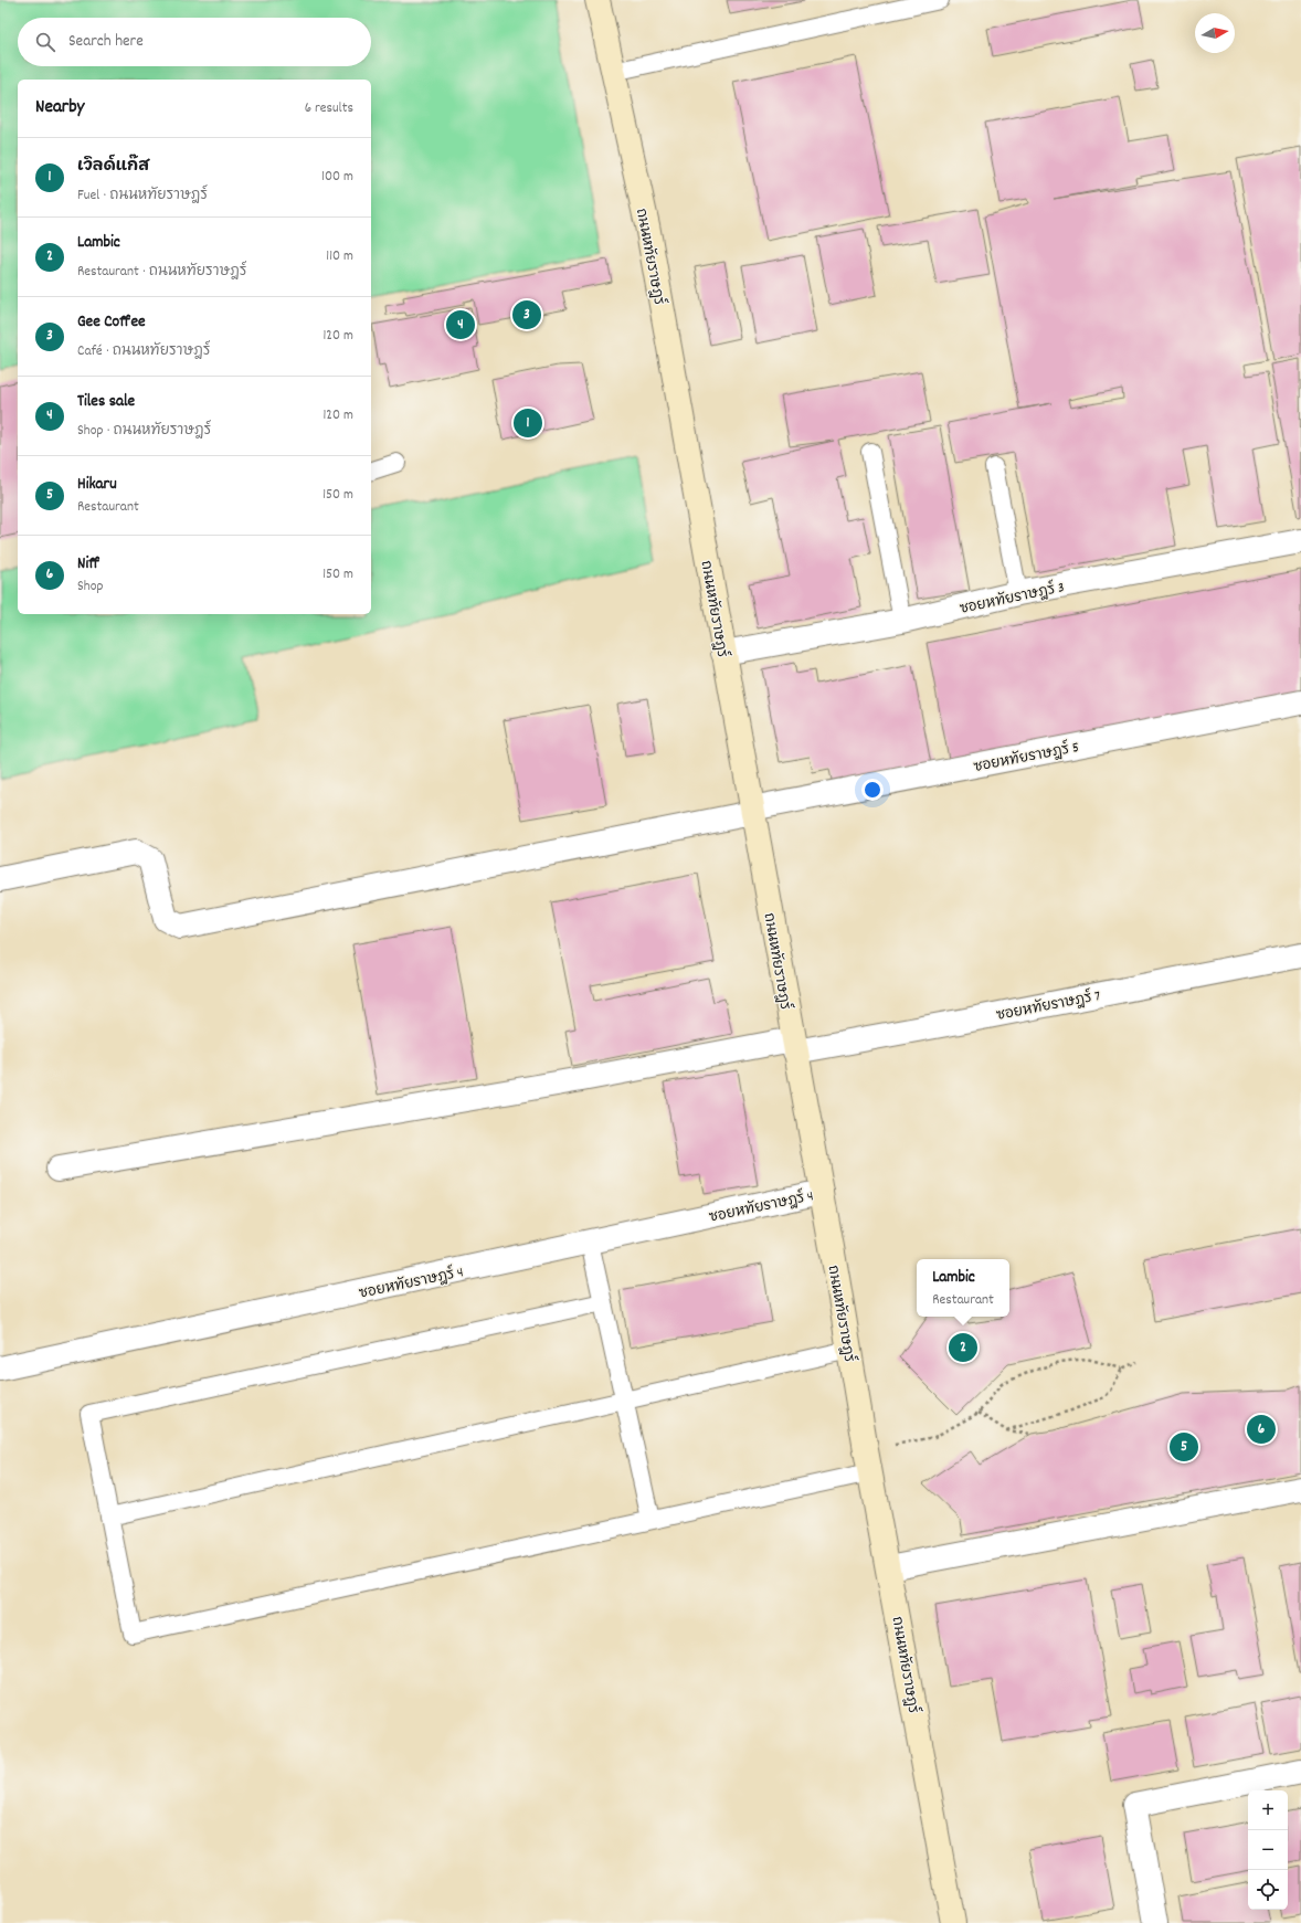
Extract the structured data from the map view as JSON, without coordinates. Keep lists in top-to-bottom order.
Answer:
{
  "streets": {
    "main road": ["ถนนหทัยราษฎร์"],
    "street": [
      "ซอยหทัยราษฎร์ 3",
      "ซอยหทัยราษฎร์ 5",
      "ซอยหทัยราษฎร์ 7",
      "ซอยหทัยราษฎร์ 4"
    ]
  },
  "crossings": [
    ["ถนนหทัยราษฎร์", "ซอยหทัยราษฎร์ 3"],
    ["ถนนหทัยราษฎร์", "ซอยหทัยราษฎร์ 5"],
    ["ถนนหทัยราษฎร์", "ซอยหทัยราษฎร์ 7"],
    ["ถนนหทัยราษฎร์", "ซอยหทัยราษฎร์ 4"]
  ],
  "north": "right",
  "page": {
    "search": "Search here",
    "heading": ["Nearby", "6 results"],
    "list": [
      {
        "mark": "1",
        "name": "เวิลด์แก๊ส",
        "note": "Fuel · ถนนหทัยราษฎร์",
        "value": "100 m"
      },
      {
        "mark": "2",
        "name": "Lambic",
        "note": "Restaurant · ถนนหทัยราษฎร์",
        "value": "110 m"
      },
      {
        "mark": "3",
        "name": "Gee Coffee",
        "note": "Café · ถนนหทัยราษฎร์",
        "value": "120 m"
      },
      {
        "mark": "4",
        "name": "Tiles sale",
        "note": "Shop · ถนนหทัยราษฎร์",
        "value": "120 m"
      },
      {
        "mark": "5",
        "name": "Hikaru",
        "note": "Restaurant",
        "value": "150 m"
      },
      {
        "mark": "6",
        "name": "Niff",
        "note": "Shop",
        "value": "150 m"
      }
    ],
    "pins": [
      "3",
      "4",
      "1",
      "2",
      "6",
      "5"
    ],
    "popup": ["Lambic", "Restaurant"],
    "map_buttons": ["+", "−"]
  }
}
